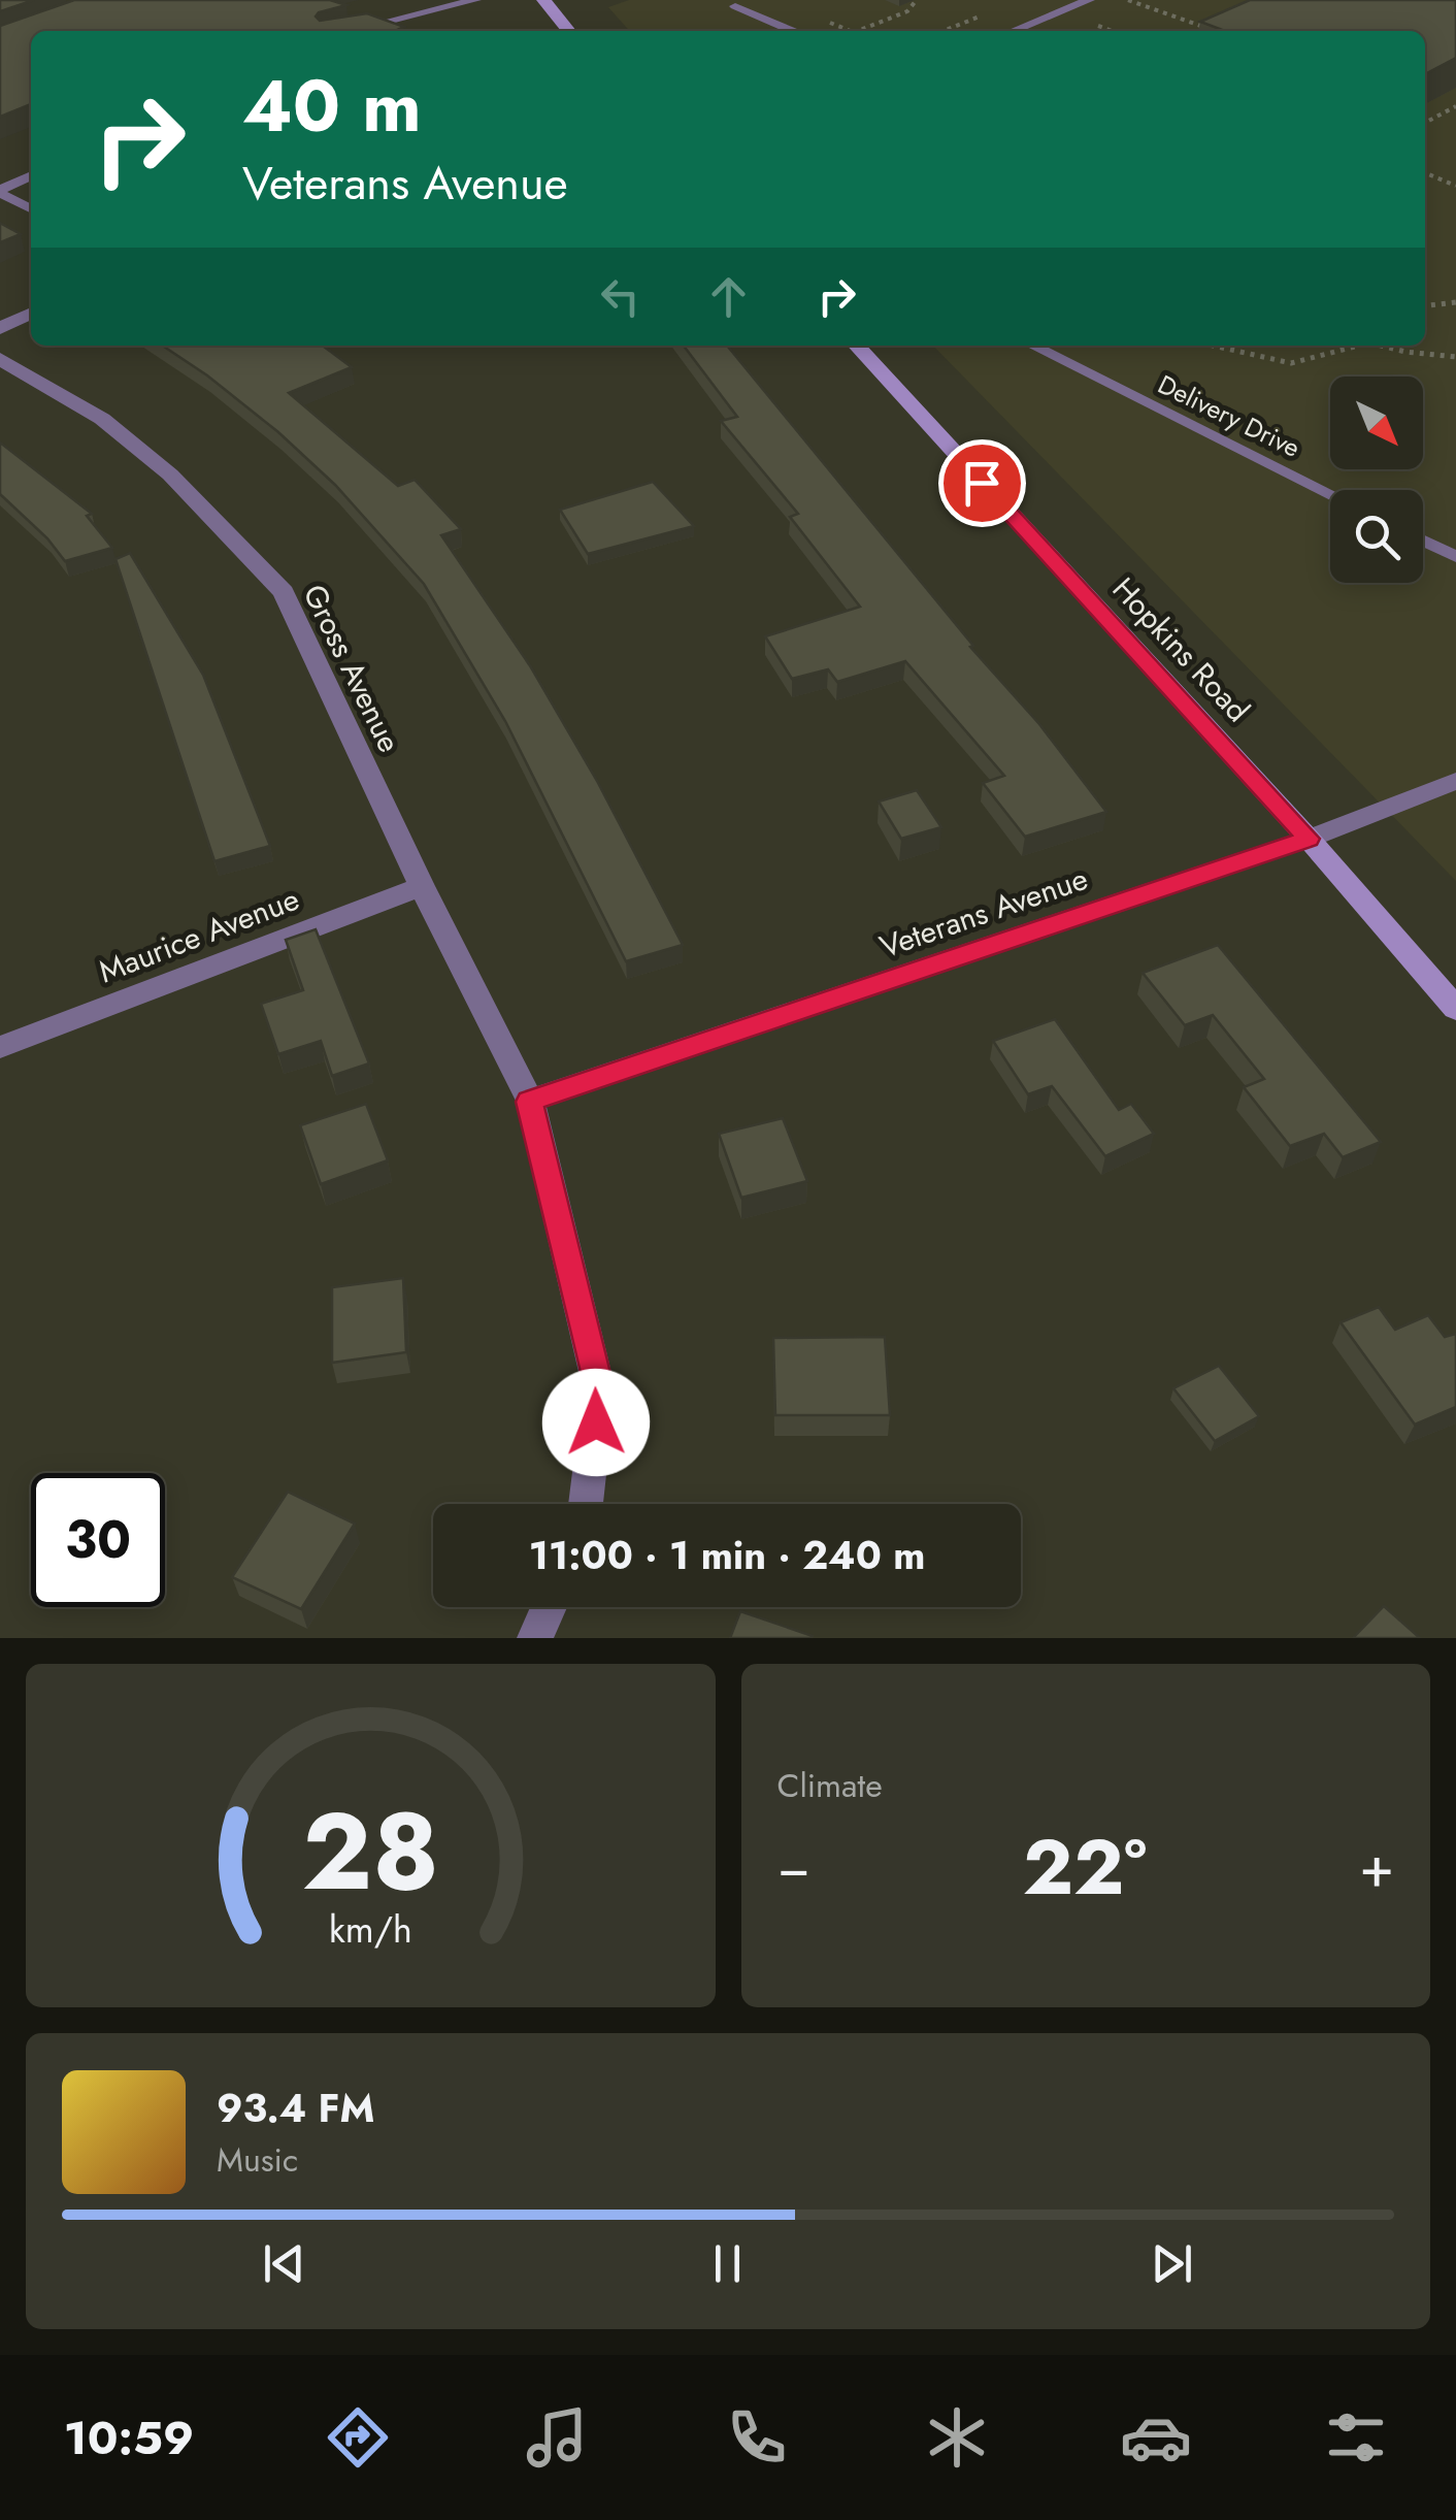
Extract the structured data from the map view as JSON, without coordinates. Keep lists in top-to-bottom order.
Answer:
{
  "streets": {
    "main road": ["Hopkins Road"],
    "street": ["Gross Avenue", "Veterans Avenue", "Maurice Avenue"],
    "lane": ["Delivery Drive"]
  },
  "crossings": [
    ["Hopkins Road", "Veterans Avenue"],
    ["Gross Avenue", "Veterans Avenue"],
    ["Gross Avenue", "Maurice Avenue"]
  ],
  "north": "bottom right",
  "page": {
    "turn": ["40 m", "Veterans Avenue"],
    "limit": "30",
    "trip": "11:00 · 1 min · 240 m",
    "tile": "Climate",
    "heat": ["−", "22°", "+"],
    "song": ["93.4 FM", "Music"],
    "tabs": "10:59",
    "gauge": ["28", "km/h"]
  }
}
